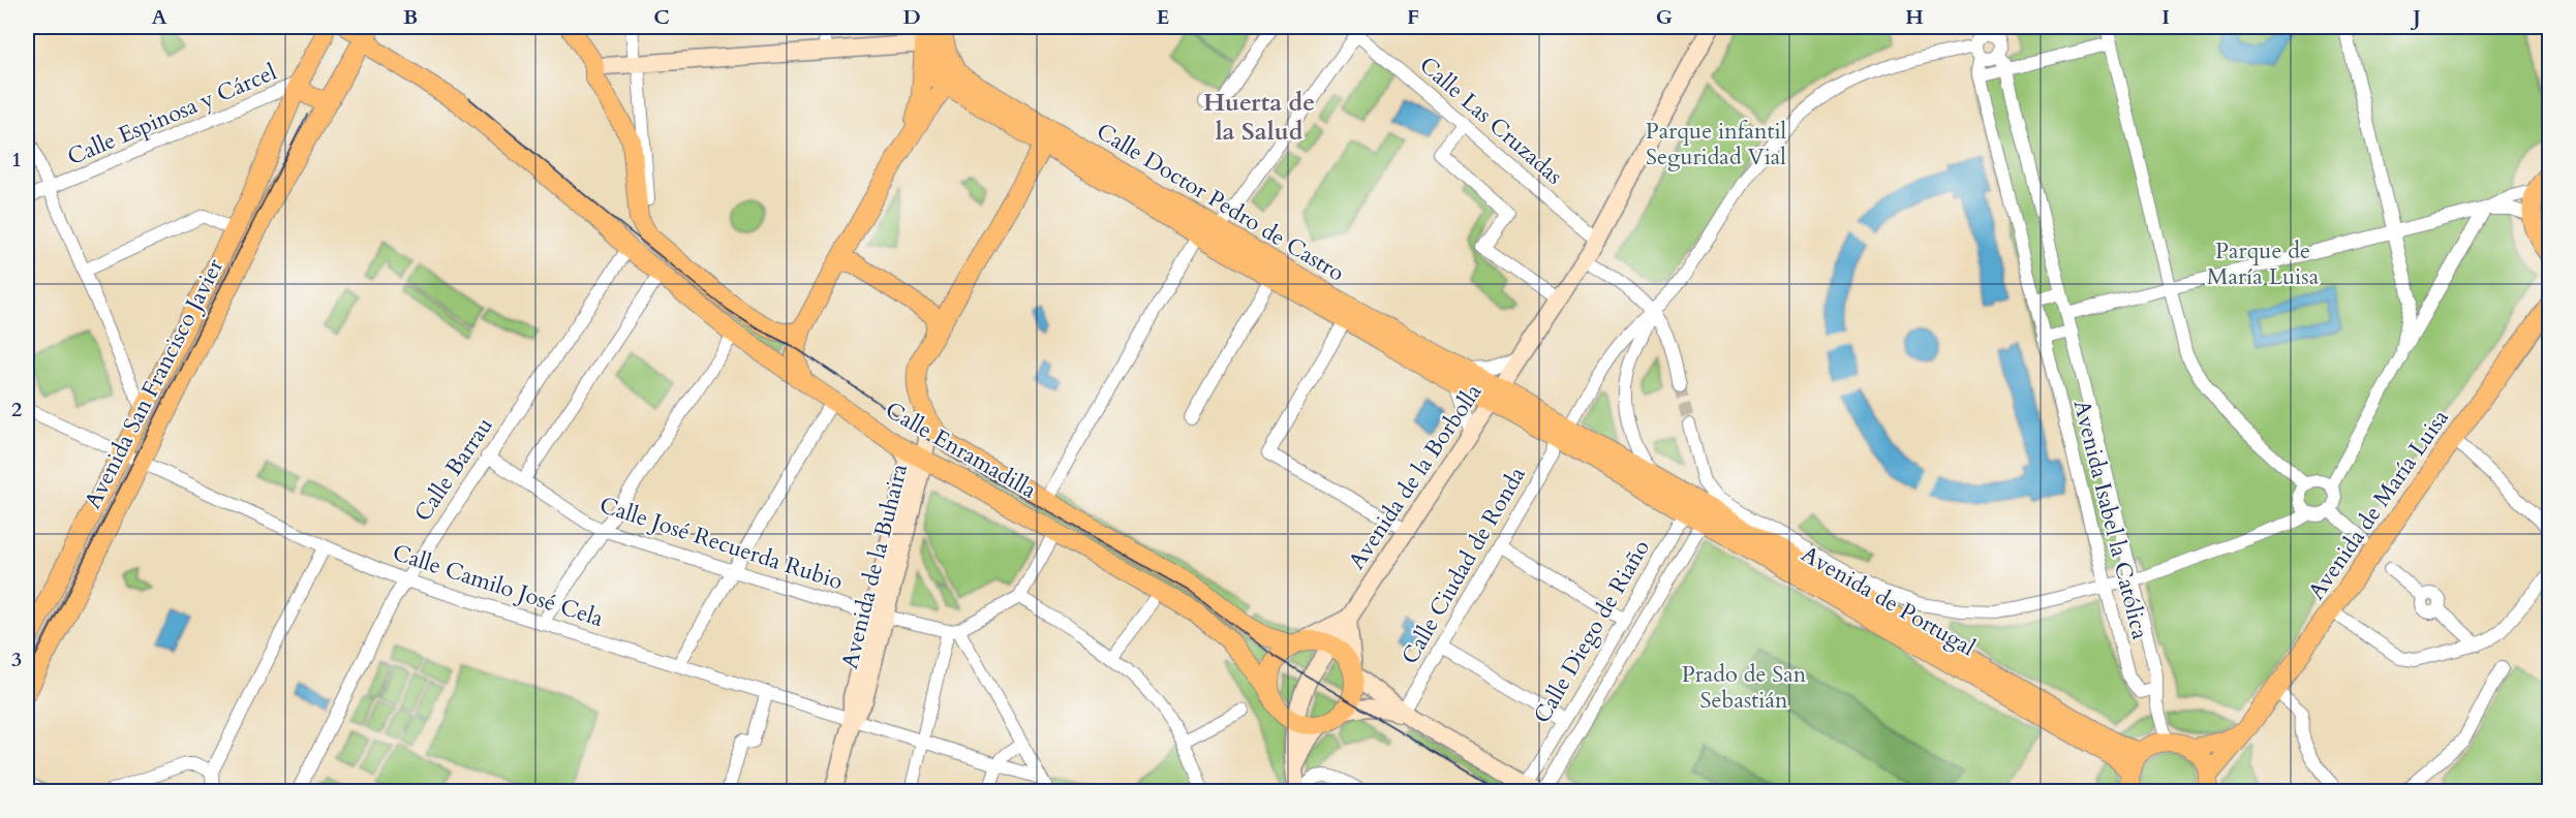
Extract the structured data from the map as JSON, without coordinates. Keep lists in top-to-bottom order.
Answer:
{
  "streets": {
    "main road": [
      "Calle Doctor Pedro de Castro",
      "Avenida San Francisco Javier",
      "Calle Enramadilla",
      "Avenida de la Borbolla",
      "Avenida de María Luisa",
      "Avenida de la Buhaira",
      "Avenida de Portugal"
    ],
    "street": [
      "Calle Espinosa y Cárcel",
      "Calle Las Cruzadas",
      "Calle Barrau",
      "Avenida Isabel la Católica",
      "Calle José Recuerda Rubio",
      "Calle Ciudad de Ronda",
      "Calle Camilo José Cela",
      "Calle Diego de Riaño"
    ]
  },
  "crossings": [
    ["Calle Espinosa y Cárcel", "Avenida San Francisco Javier"],
    ["Calle Las Cruzadas", "Avenida de la Borbolla"],
    ["Calle Doctor Pedro de Castro", "Avenida de la Borbolla"],
    ["Calle Doctor Pedro de Castro", "Avenida de Portugal"],
    ["Avenida San Francisco Javier", "Calle Enramadilla"],
    ["Avenida San Francisco Javier", "Calle Camilo José Cela"],
    ["Calle Enramadilla", "Calle Barrau"],
    ["Calle Enramadilla", "Avenida de la Borbolla"],
    ["Calle Enramadilla", "Avenida de la Buhaira"],
    ["Calle Barrau", "Calle José Recuerda Rubio"],
    ["Calle Barrau", "Calle Camilo José Cela"],
    ["Avenida de la Borbolla", "Avenida de Portugal"],
    ["Calle José Recuerda Rubio", "Avenida de la Buhaira"],
    ["Calle Ciudad de Ronda", "Avenida de Portugal"],
    ["Avenida de la Buhaira", "Calle Camilo José Cela"],
    ["Avenida de Portugal", "Calle Diego de Riaño"]
  ],
  "districts": ["Huerta de la Salud"],
  "parks": ["Parque infantil Seguridad Vial", "Parque de María Luisa", "Prado de San Sebastián"],
  "grid": {
    "columns": [
      "A",
      "B",
      "C",
      "D",
      "E",
      "F",
      "G",
      "H",
      "I",
      "J"
    ],
    "rows": ["1", "2", "3"]
  }
}
